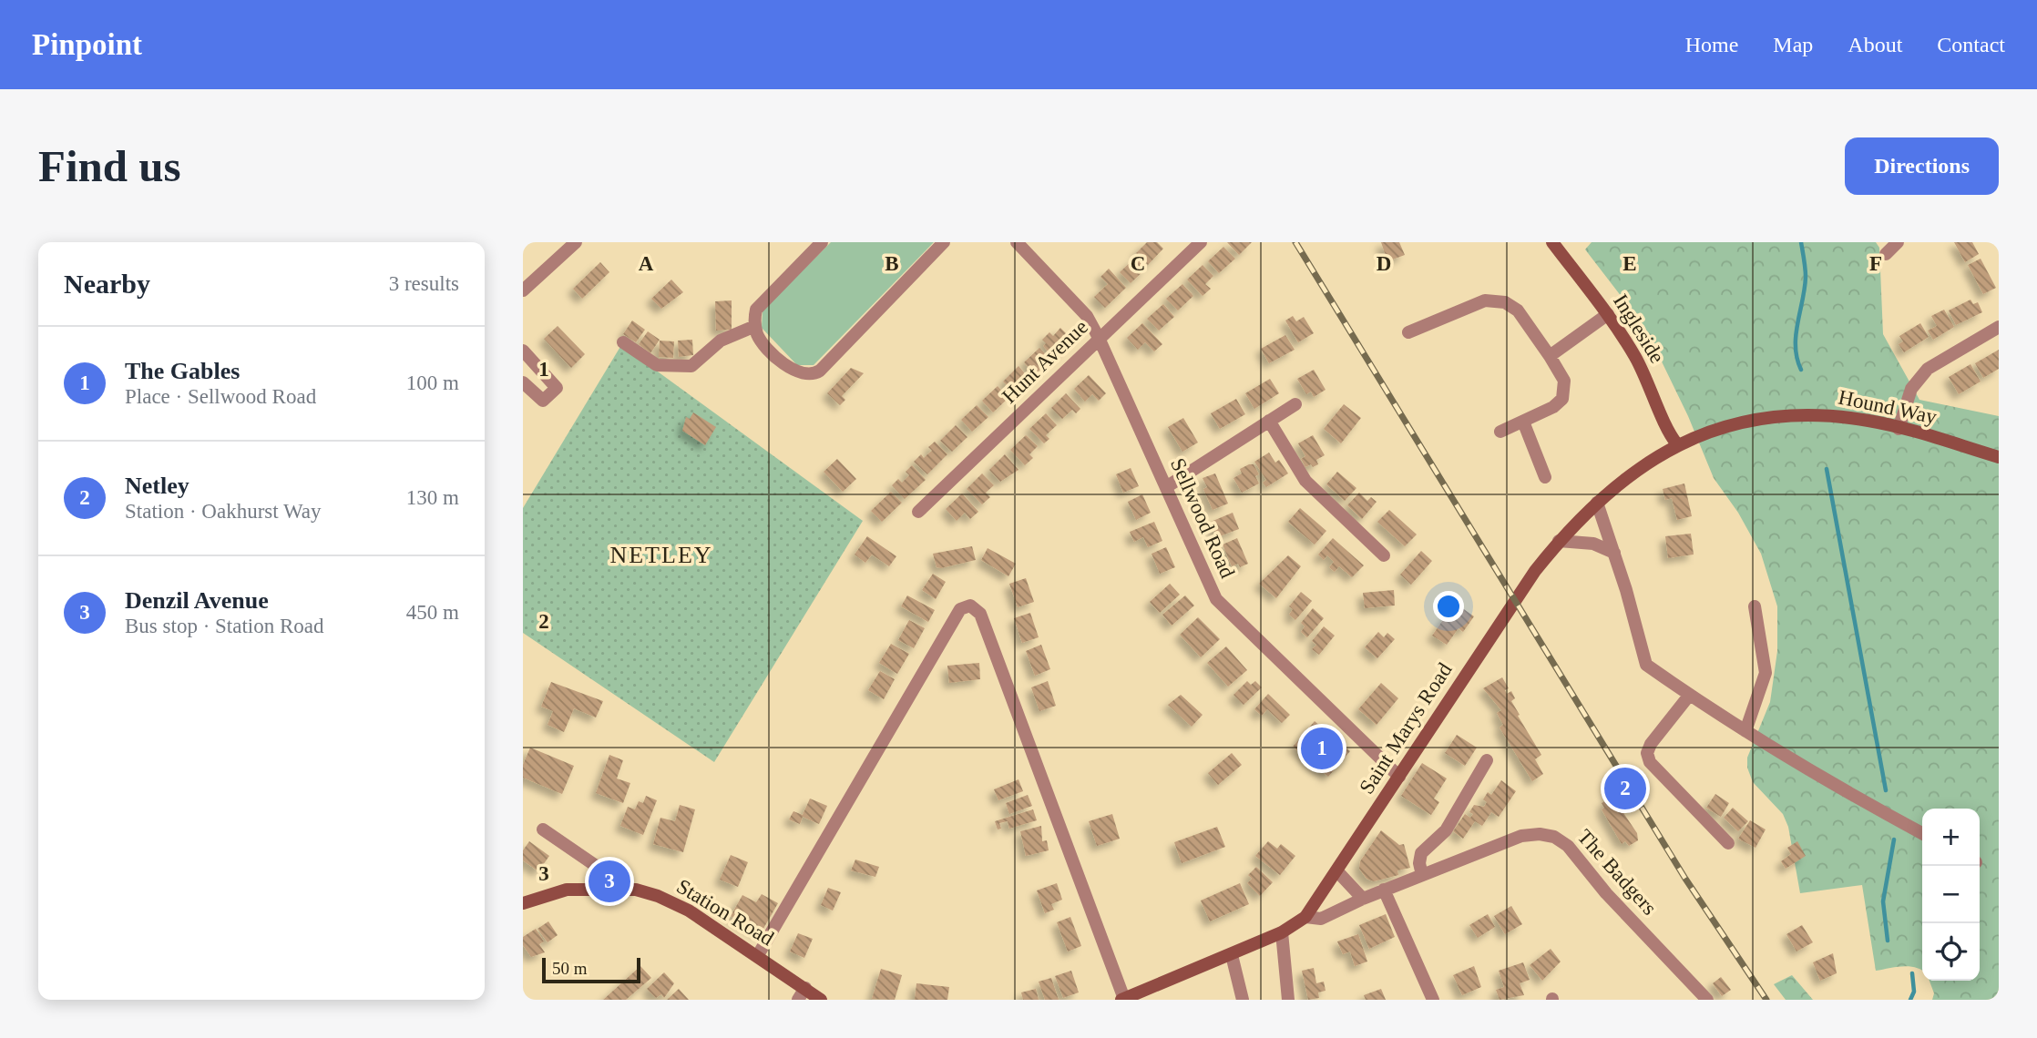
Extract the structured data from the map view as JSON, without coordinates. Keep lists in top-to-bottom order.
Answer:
{
  "streets": {
    "street": [
      "Ingleside",
      "Hunt Avenue",
      "Hound Way",
      "Sellwood Road",
      "Saint Marys Road",
      "The Badgers",
      "Station Road"
    ]
  },
  "crossings": [
    ["Ingleside", "Hound Way"],
    ["Hunt Avenue", "Sellwood Road"],
    ["Hound Way", "Saint Marys Road"],
    ["Sellwood Road", "Saint Marys Road"]
  ],
  "districts": ["NETLEY"],
  "scale_bar": "50 m",
  "page": {
    "header": "Pinpoint",
    "nav": [
      "Home",
      "Map",
      "About",
      "Contact"
    ],
    "buttons": "Directions",
    "title": "Find us",
    "heading": ["Nearby", "3 results"],
    "list": [
      {
        "mark": "1",
        "name": "The Gables",
        "note": "Place · Sellwood Road",
        "value": "100 m"
      },
      {
        "mark": "2",
        "name": "Netley",
        "note": "Station · Oakhurst Way",
        "value": "130 m"
      },
      {
        "mark": "3",
        "name": "Denzil Avenue",
        "note": "Bus stop · Station Road",
        "value": "450 m"
      }
    ],
    "pins": ["1", "2", "3"],
    "map_buttons": ["+", "−"],
    "scale": "50 m"
  },
  "grid": {
    "columns": [
      "A",
      "B",
      "C",
      "D",
      "E",
      "F"
    ],
    "rows": ["1", "2", "3"]
  }
}
